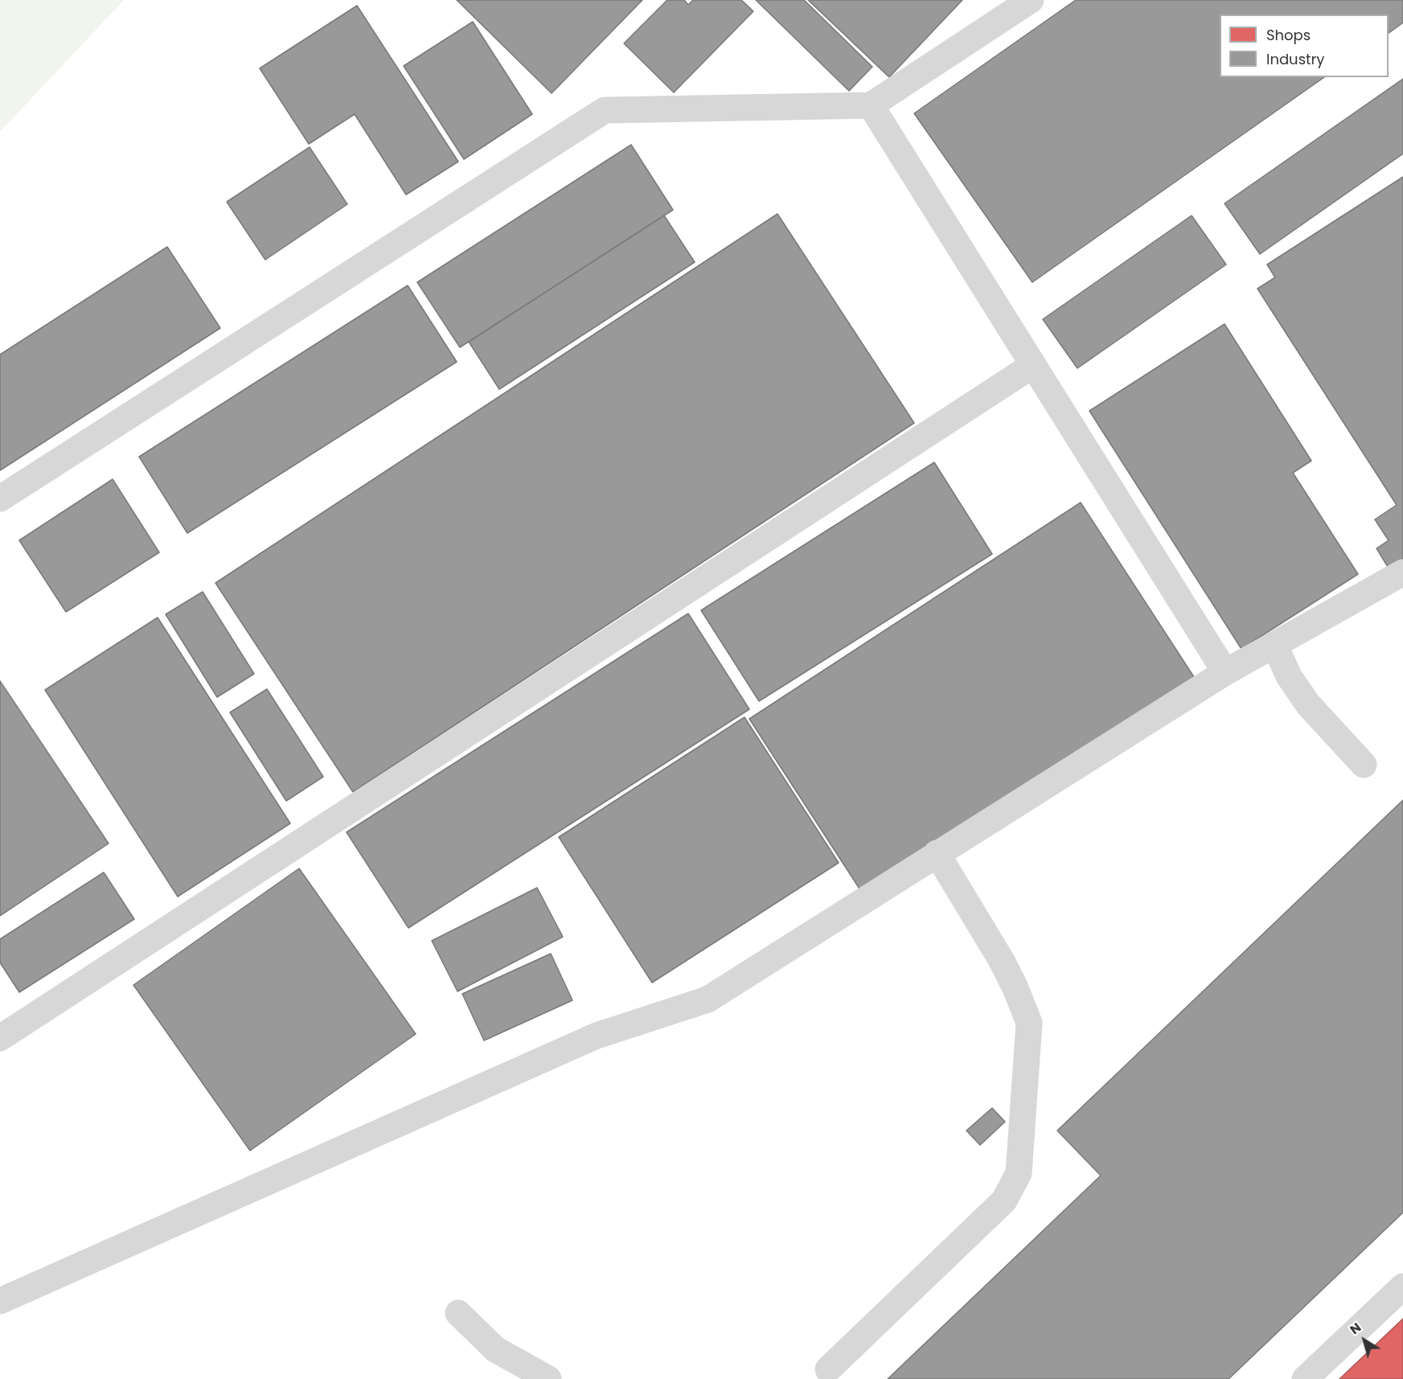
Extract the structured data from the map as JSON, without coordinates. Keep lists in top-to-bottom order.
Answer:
{
  "legend": ["Shops", "Industry"],
  "north": "top left"
}
